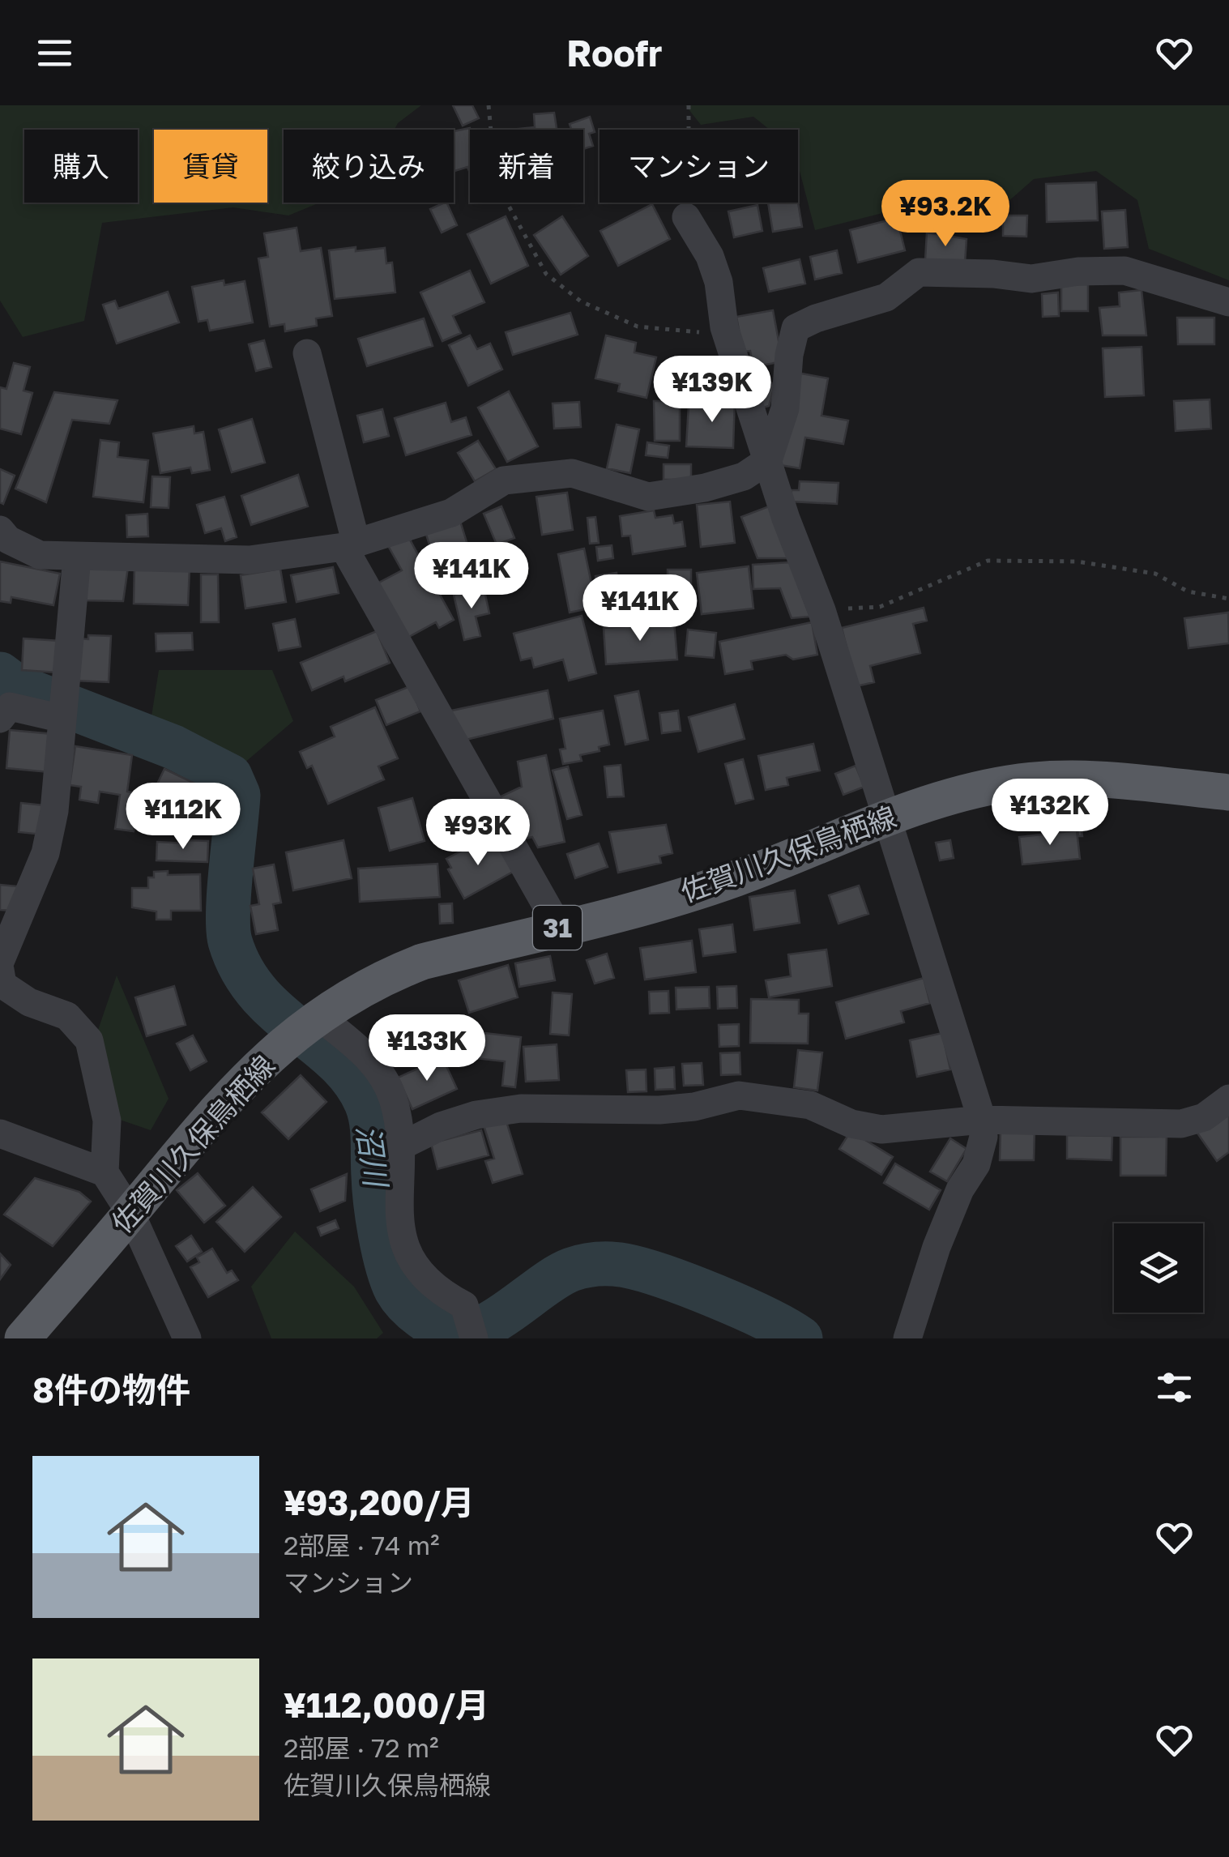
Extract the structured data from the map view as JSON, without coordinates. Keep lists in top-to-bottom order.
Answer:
{
  "streets": {
    "main road": ["佐賀川久保鳥栖線", "31"]
  },
  "water": ["沼川"],
  "page": {
    "header": "Roofr",
    "chip": [
      "購入",
      "賃貸",
      "絞り込み",
      "新着",
      "マンション"
    ],
    "price": [
      "¥93.2K",
      "¥139K",
      "¥141K",
      "¥141K",
      "¥132K",
      "¥112K",
      "¥93K",
      "¥133K"
    ],
    "heading": "8件の物件",
    "list": [
      {
        "name": "¥93,200/月",
        "note": "2部屋 · 74 m² · マンション"
      },
      {
        "name": "¥112,000/月",
        "note": "2部屋 · 72 m² · 佐賀川久保鳥栖線"
      }
    ]
  }
}
